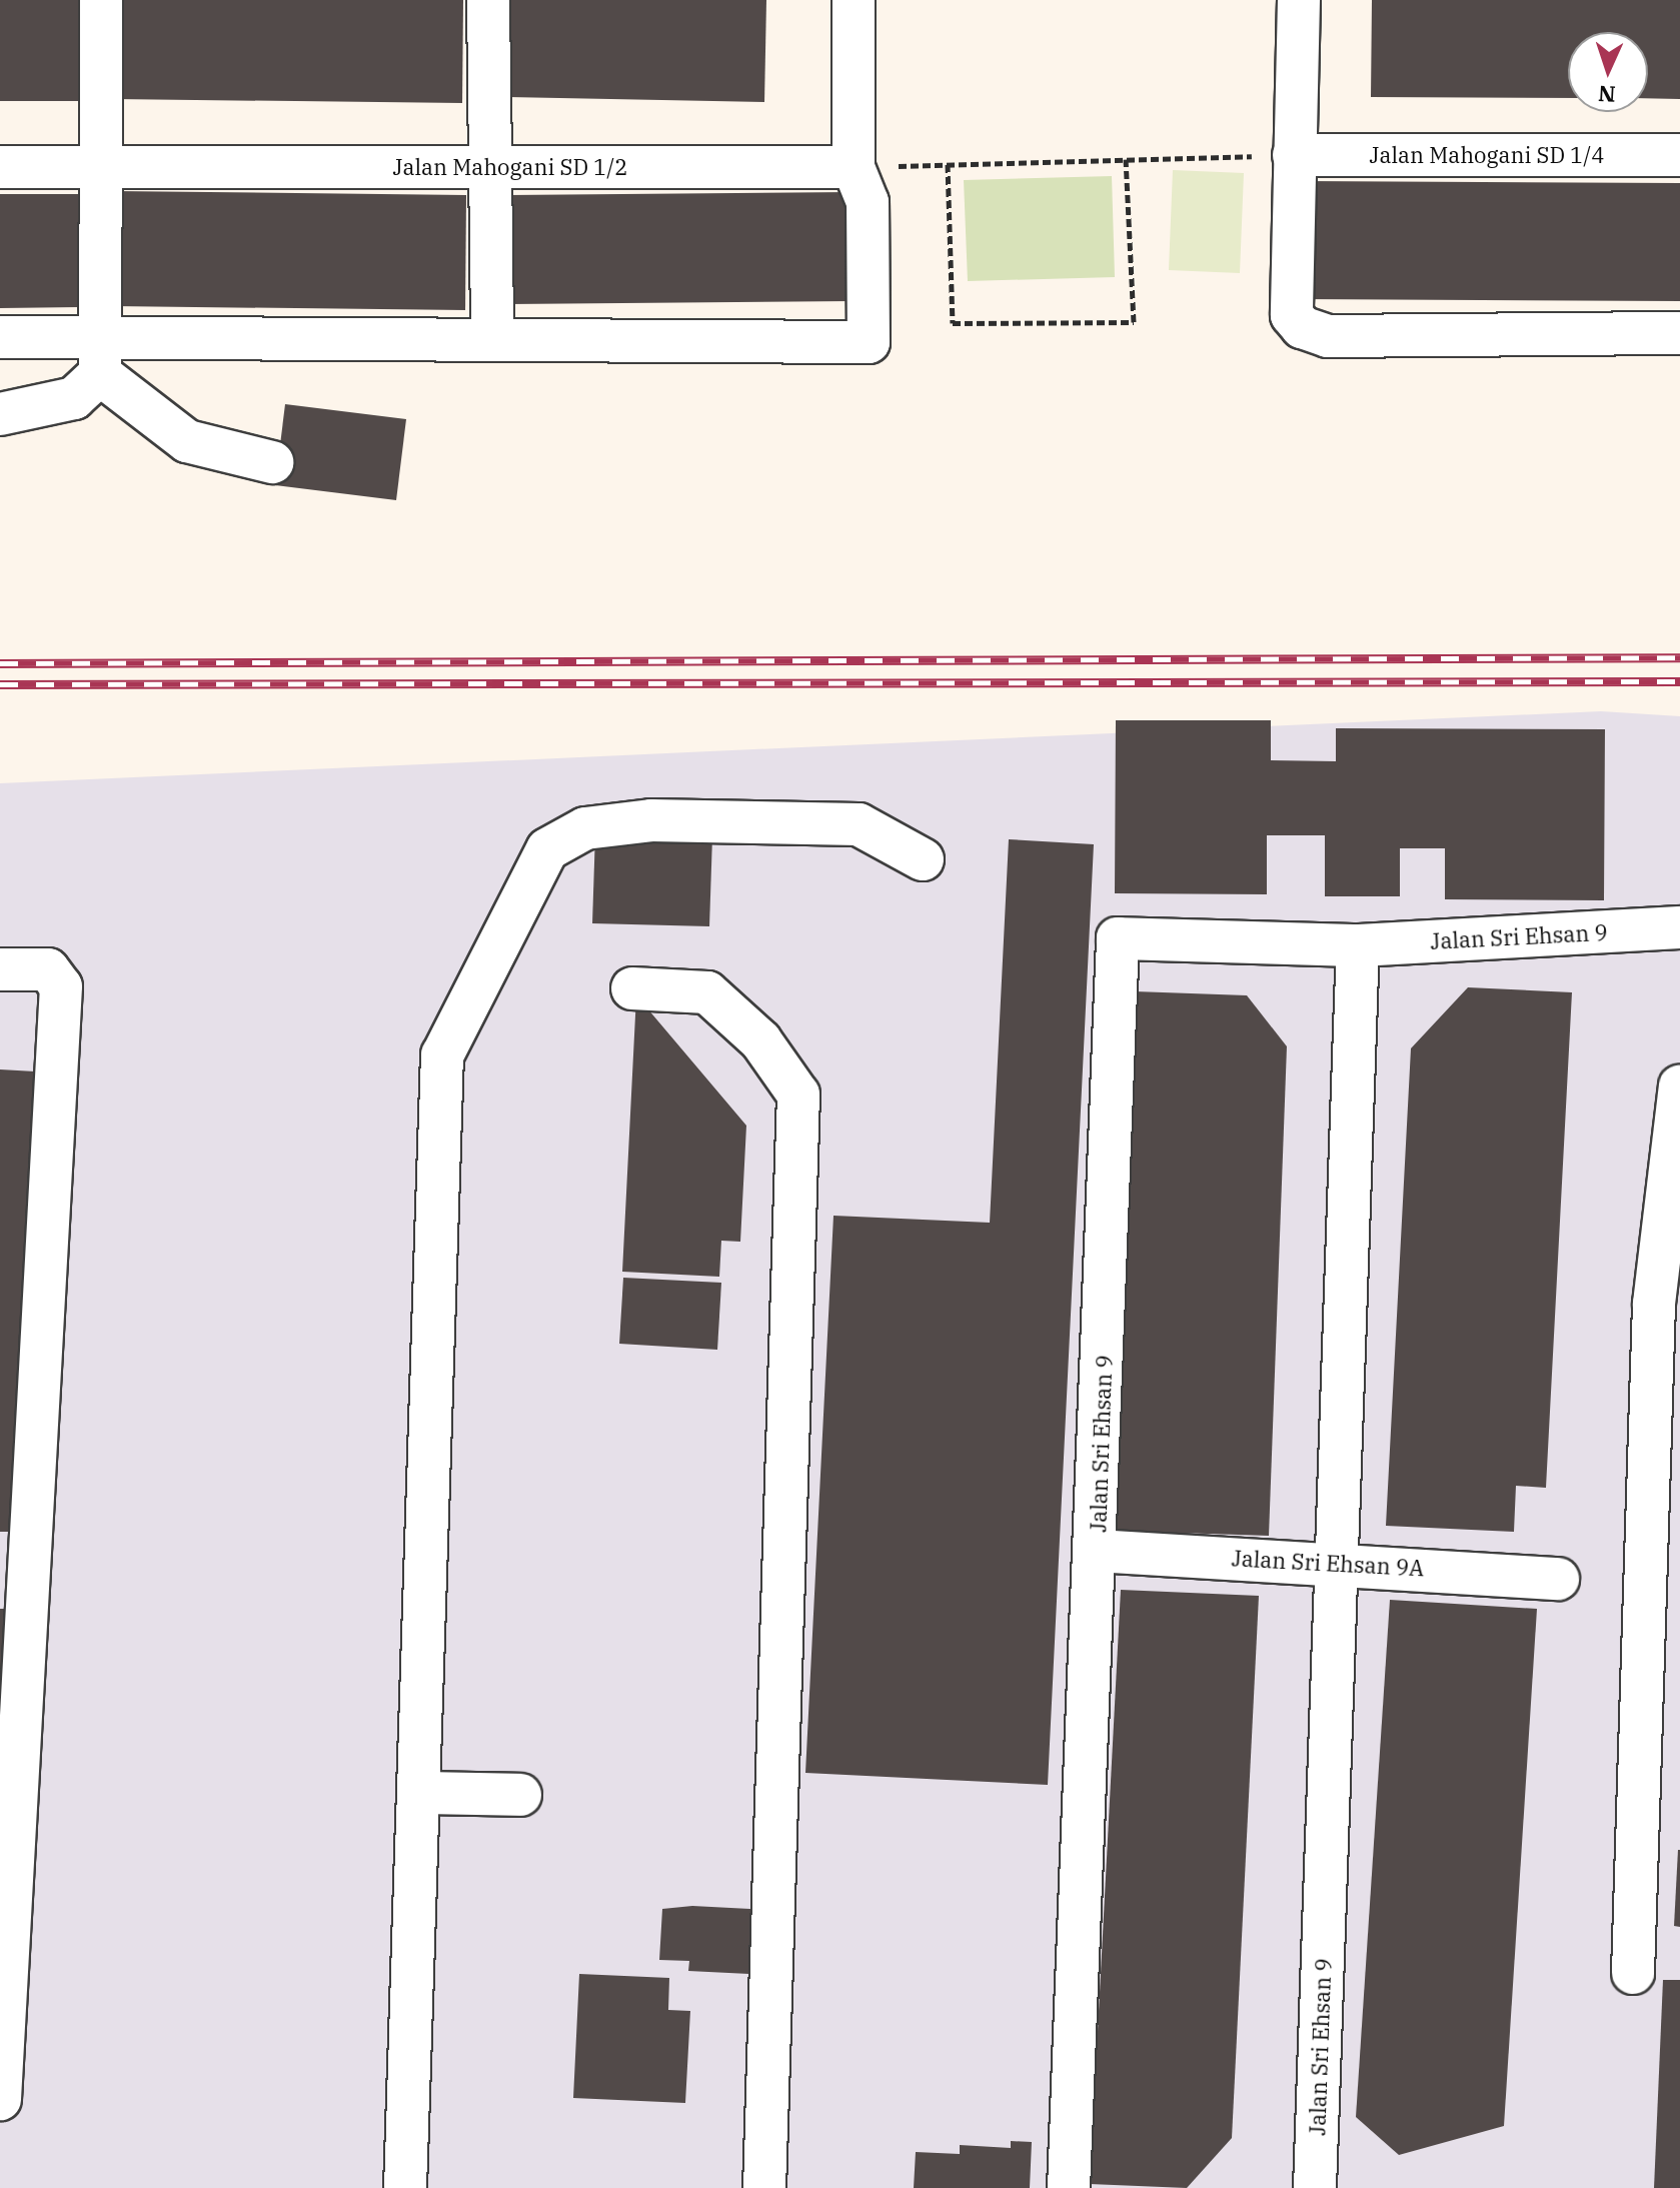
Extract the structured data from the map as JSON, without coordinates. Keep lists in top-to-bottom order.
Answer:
{
  "streets": {
    "street": [
      "Jalan Mahogani SD 1/4",
      "Jalan Mahogani SD 1/2",
      "Jalan Sri Ehsan 9",
      "Jalan Sri Ehsan 9A"
    ]
  },
  "crossings": [
    ["Jalan Sri Ehsan 9", "Jalan Sri Ehsan 9A"]
  ],
  "north": "bottom"
}
